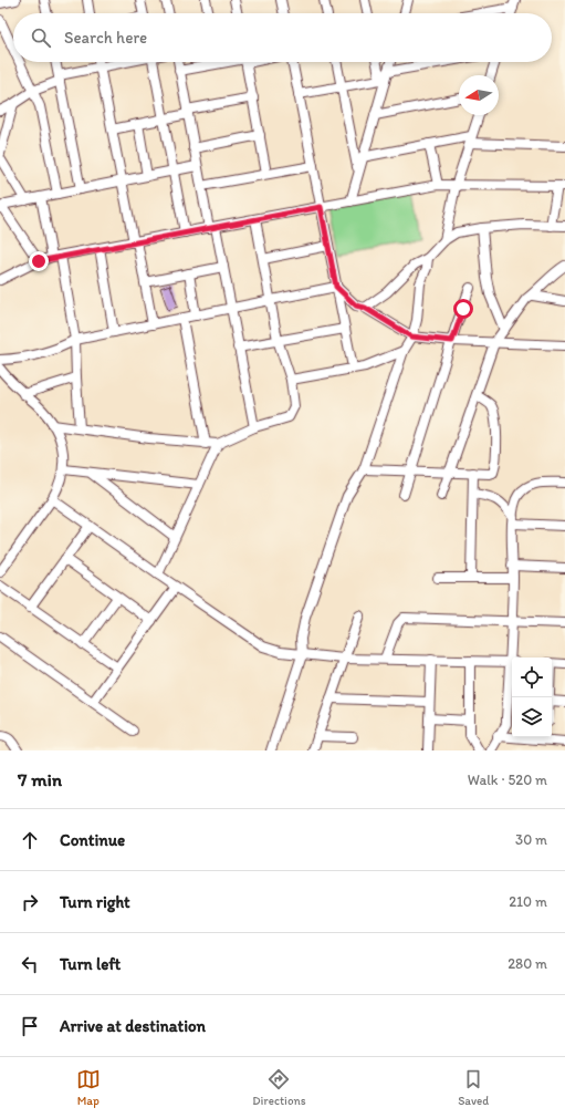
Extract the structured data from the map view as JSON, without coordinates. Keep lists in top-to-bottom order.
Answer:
{
  "north": "left",
  "page": {
    "search": "Search here",
    "heading": ["7 min", "Walk · 520 m"],
    "list": [
      ["Continue", "30 m"],
      ["Turn right", "210 m"],
      ["Turn left", "280 m"],
      "Arrive at destination"
    ],
    "nav": ["Map", "Directions", "Saved"]
  }
}
